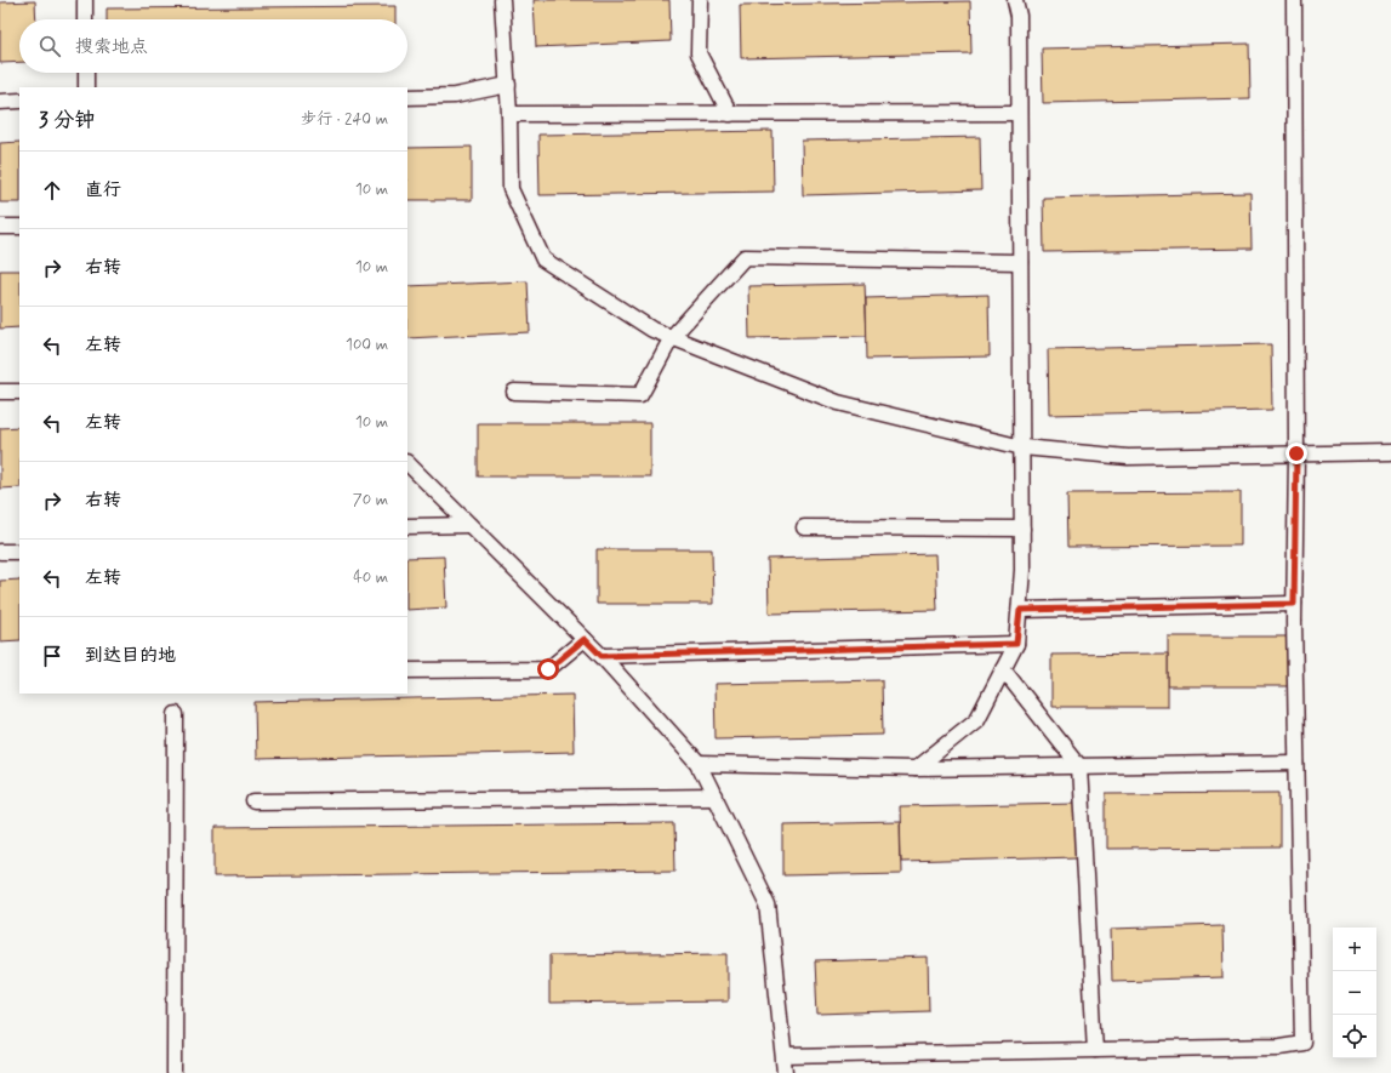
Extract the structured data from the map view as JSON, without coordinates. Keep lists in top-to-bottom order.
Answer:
{
  "page": {
    "search": "搜索地点",
    "heading": ["3 分钟", "步行 · 240 m"],
    "list": [
      ["直行", "10 m"],
      ["右转", "10 m"],
      ["左转", "100 m"],
      ["左转", "10 m"],
      ["右转", "70 m"],
      ["左转", "40 m"],
      "到达目的地"
    ],
    "map_buttons": ["+", "−"]
  }
}
